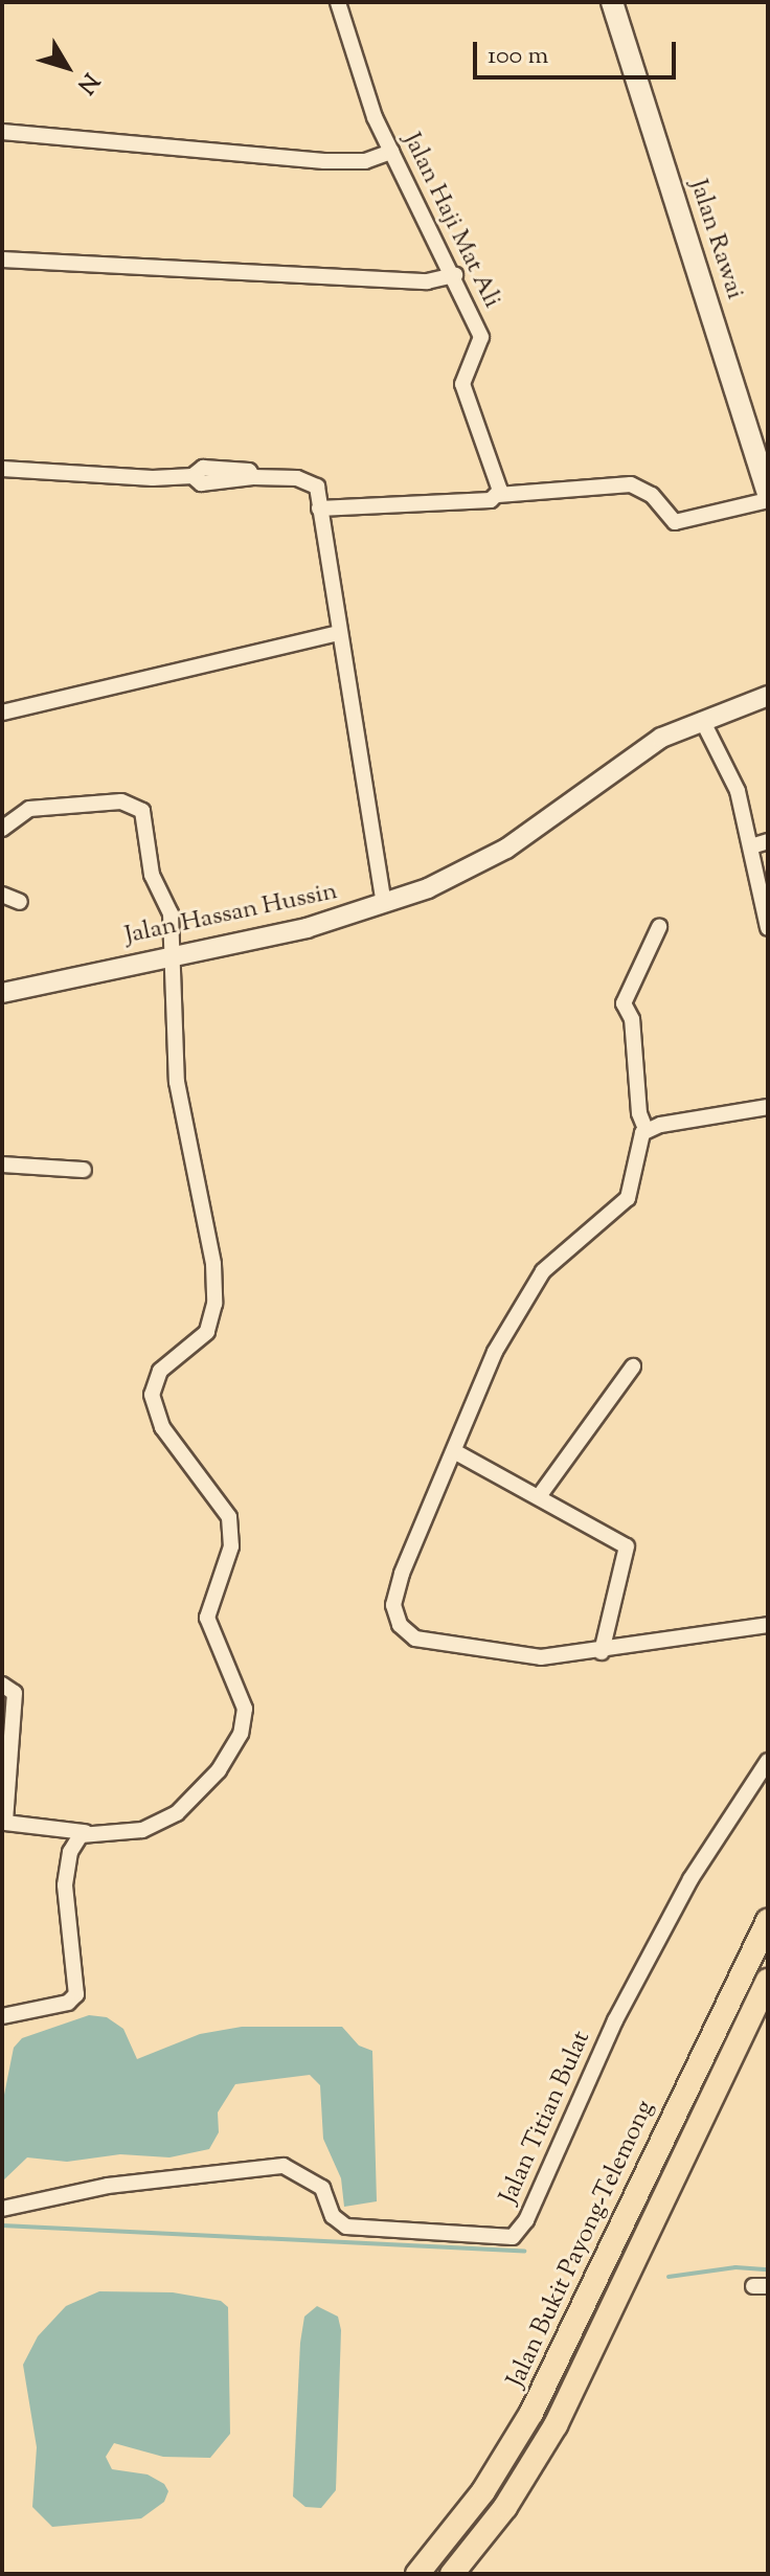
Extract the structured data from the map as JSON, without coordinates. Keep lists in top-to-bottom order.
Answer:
{
  "streets": {
    "highway": ["Jalan Bukit Payong-Telemong"],
    "main road": ["Jalan Rawai"],
    "street": ["Jalan Haji Mat Ali", "Jalan Hassan Hussin", "Jalan Titian Bulat"]
  },
  "scale_bar": "100 m",
  "north": "bottom right"
}
